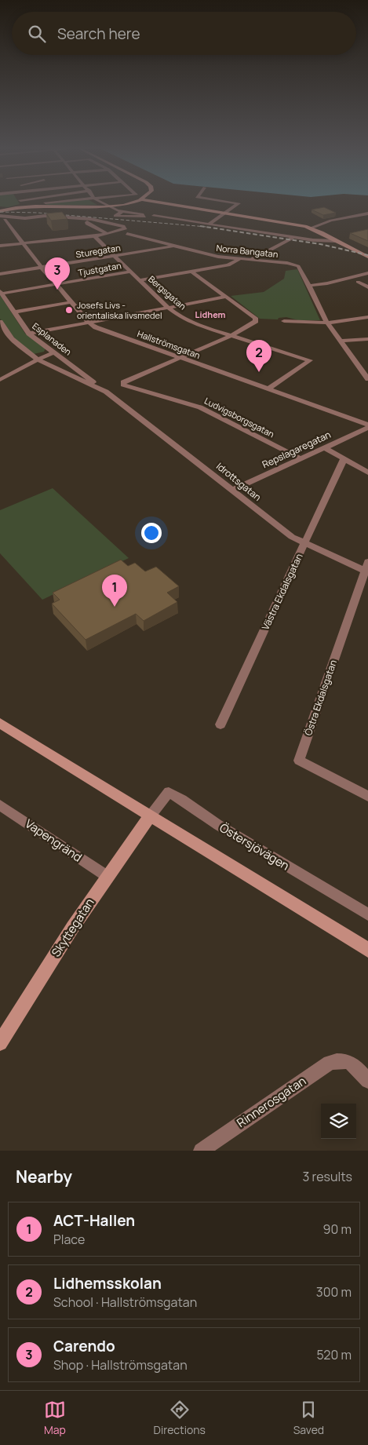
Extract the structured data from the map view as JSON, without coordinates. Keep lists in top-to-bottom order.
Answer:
{
  "streets": {
    "street": [
      "Sturegatan",
      "Norra Bangatan",
      "Tjustgatan",
      "Bergsgatan",
      "Esplanaden",
      "Hallströmsgatan",
      "Ludvigsborgsgatan",
      "Repslagaregatan",
      "Idrottsgatan",
      "Västra Ekdalsgatan",
      "Östra Ekdalsgatan",
      "Vapengränd",
      "Östersjövägen",
      "Skyttegatan",
      "Rinnerosgatan"
    ]
  },
  "crossings": [
    ["Sturegatan", "Norra Bangatan"],
    ["Sturegatan", "Bergsgatan"],
    ["Sturegatan", "Hallströmsgatan"],
    ["Tjustgatan", "Bergsgatan"],
    ["Tjustgatan", "Esplanaden"],
    ["Tjustgatan", "Hallströmsgatan"],
    ["Bergsgatan", "Hallströmsgatan"],
    ["Esplanaden", "Idrottsgatan"],
    ["Hallströmsgatan", "Ludvigsborgsgatan"],
    ["Hallströmsgatan", "Repslagaregatan"],
    ["Ludvigsborgsgatan", "Repslagaregatan"],
    ["Repslagaregatan", "Idrottsgatan"],
    ["Idrottsgatan", "Västra Ekdalsgatan"],
    ["Idrottsgatan", "Östra Ekdalsgatan"],
    ["Vapengränd", "Skyttegatan"],
    ["Östersjövägen", "Skyttegatan"]
  ],
  "districts": ["Lidhem"],
  "places": ["Josefs Livs - orientaliska livsmedel"],
  "page": {
    "search": "Search here",
    "pins": ["3", "2", "1"],
    "heading": ["Nearby", "3 results"],
    "list": [
      {
        "mark": "1",
        "name": "ACT-Hallen",
        "note": "Place",
        "value": "90 m"
      },
      {
        "mark": "2",
        "name": "Lidhemsskolan",
        "note": "School · Hallströmsgatan",
        "value": "300 m"
      },
      {
        "mark": "3",
        "name": "Carendo",
        "note": "Shop · Hallströmsgatan",
        "value": "520 m"
      }
    ],
    "nav": ["Map", "Directions", "Saved"]
  }
}
